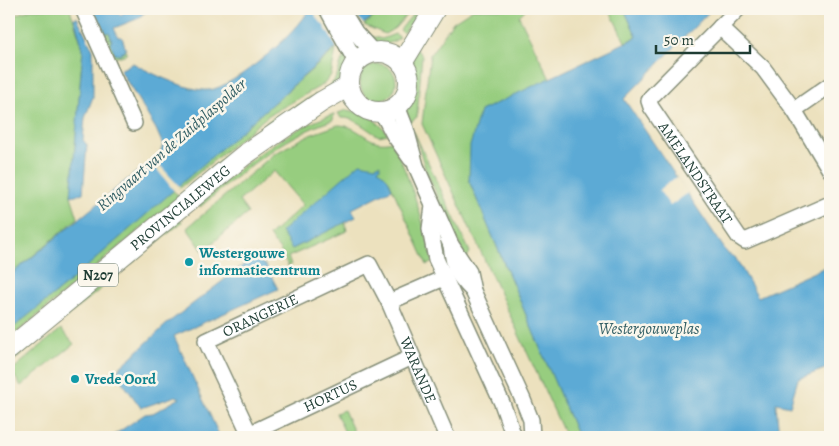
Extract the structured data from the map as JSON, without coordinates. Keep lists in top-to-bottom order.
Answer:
{
  "streets": {
    "main road": ["PROVINCIALEWEG", "N207"],
    "street": [
      "AMELANDSTRAAT",
      "ORANGERIE",
      "WARANDE",
      "HORTUS"
    ]
  },
  "crossings": [
    ["ORANGERIE", "WARANDE"],
    ["ORANGERIE", "HORTUS"],
    ["WARANDE", "HORTUS"]
  ],
  "water": ["Ringvaart van de Zuidplaspolder", "Westergouweplas"],
  "places": ["Westergouwe informatiecentrum", "Vrede Oord"],
  "scale_bar": "50 m"
}
